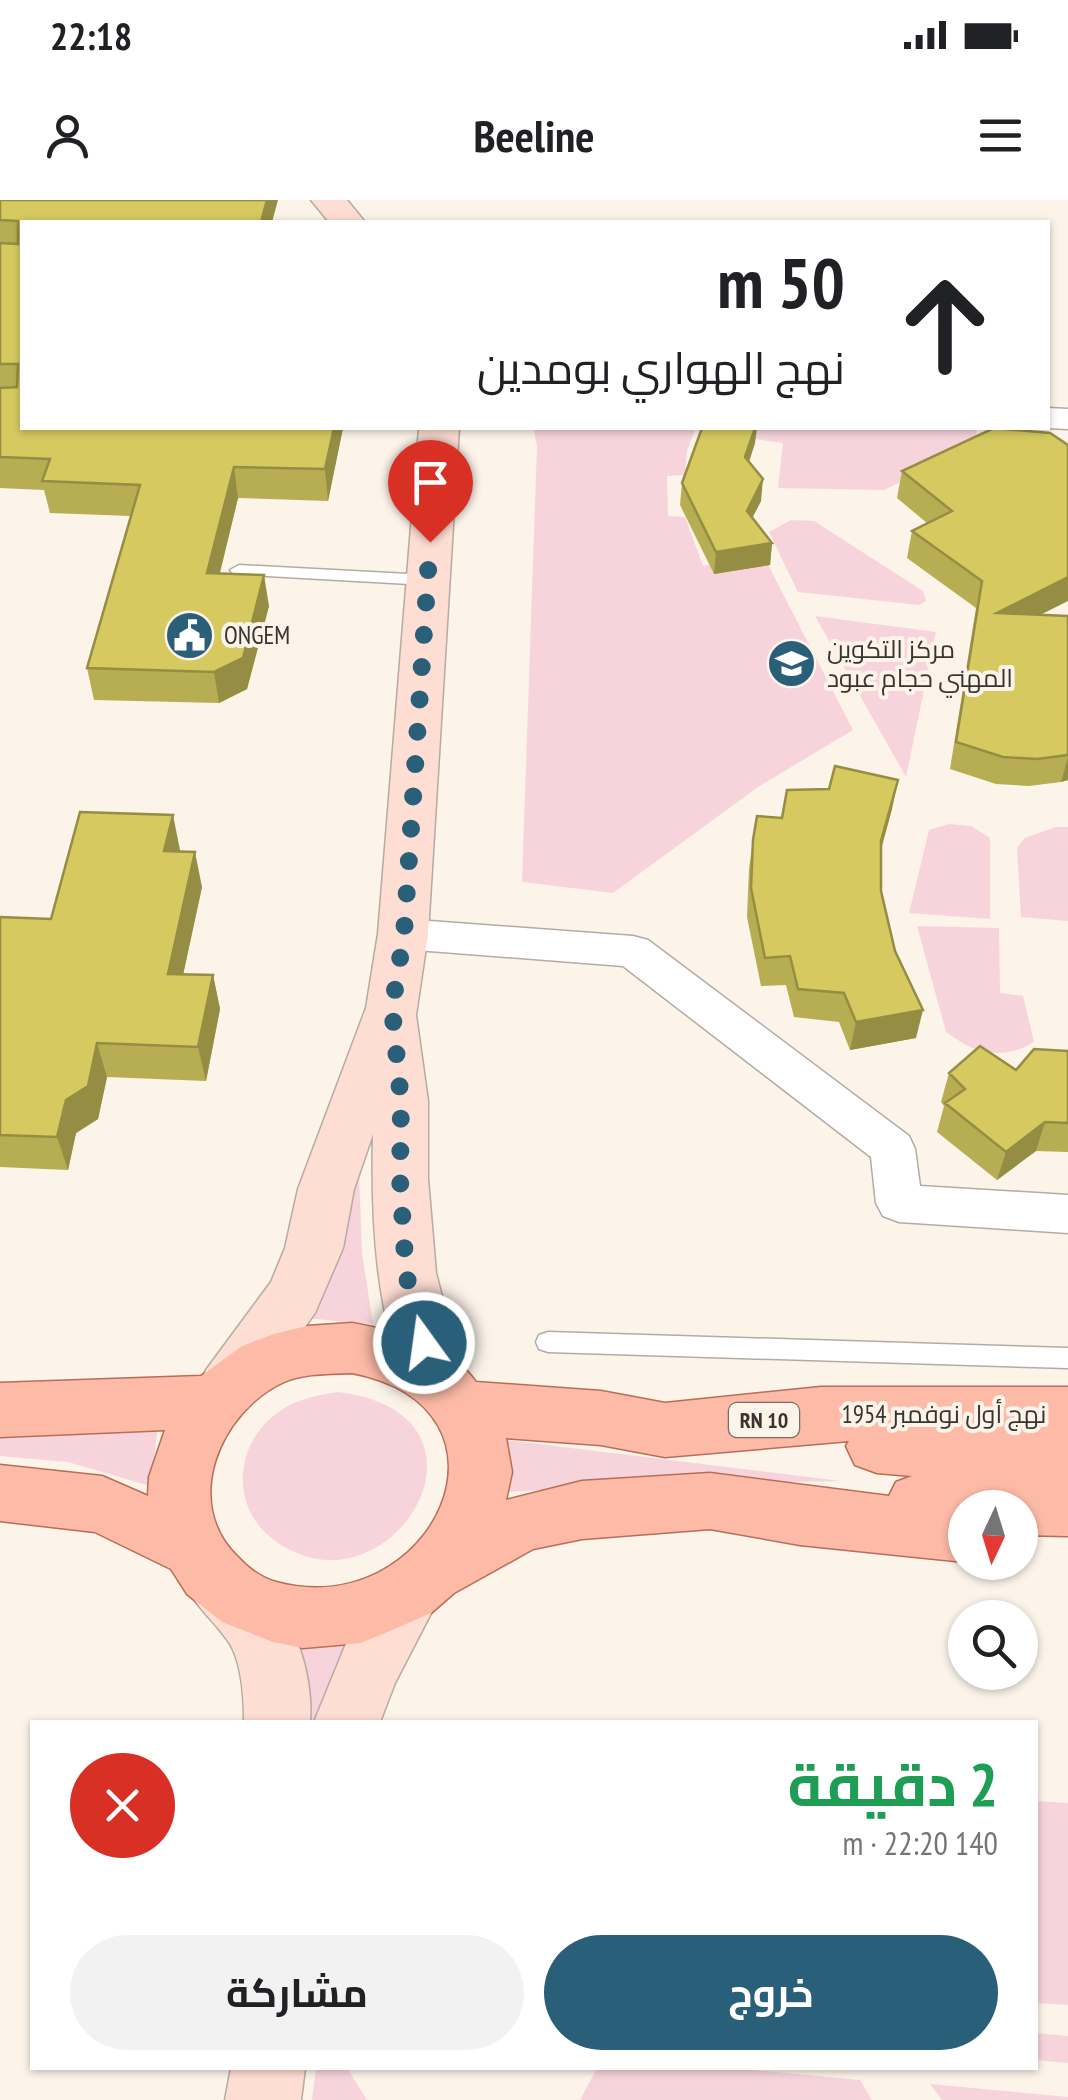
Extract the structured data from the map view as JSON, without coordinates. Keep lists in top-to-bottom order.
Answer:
{
  "streets": {
    "main road": ["نهج أول نوفمبر 1954", "RN 10"]
  },
  "crossings": [
    ["نهج أول نوفمبر 1954", "RN 10"]
  ],
  "places": {
    "public building": ["ONGEM"],
    "school or university": ["مركز التكوين المهني حجام عبود"]
  },
  "north": "bottom",
  "page": {
    "status": "22:18",
    "header": "Beeline",
    "turn": ["50 m", "نهج الهواري بومدين"],
    "heading": ["2 دقيقة", "140 m · 22:20"],
    "buttons": ["خروج", "مشاركة"]
  }
}
